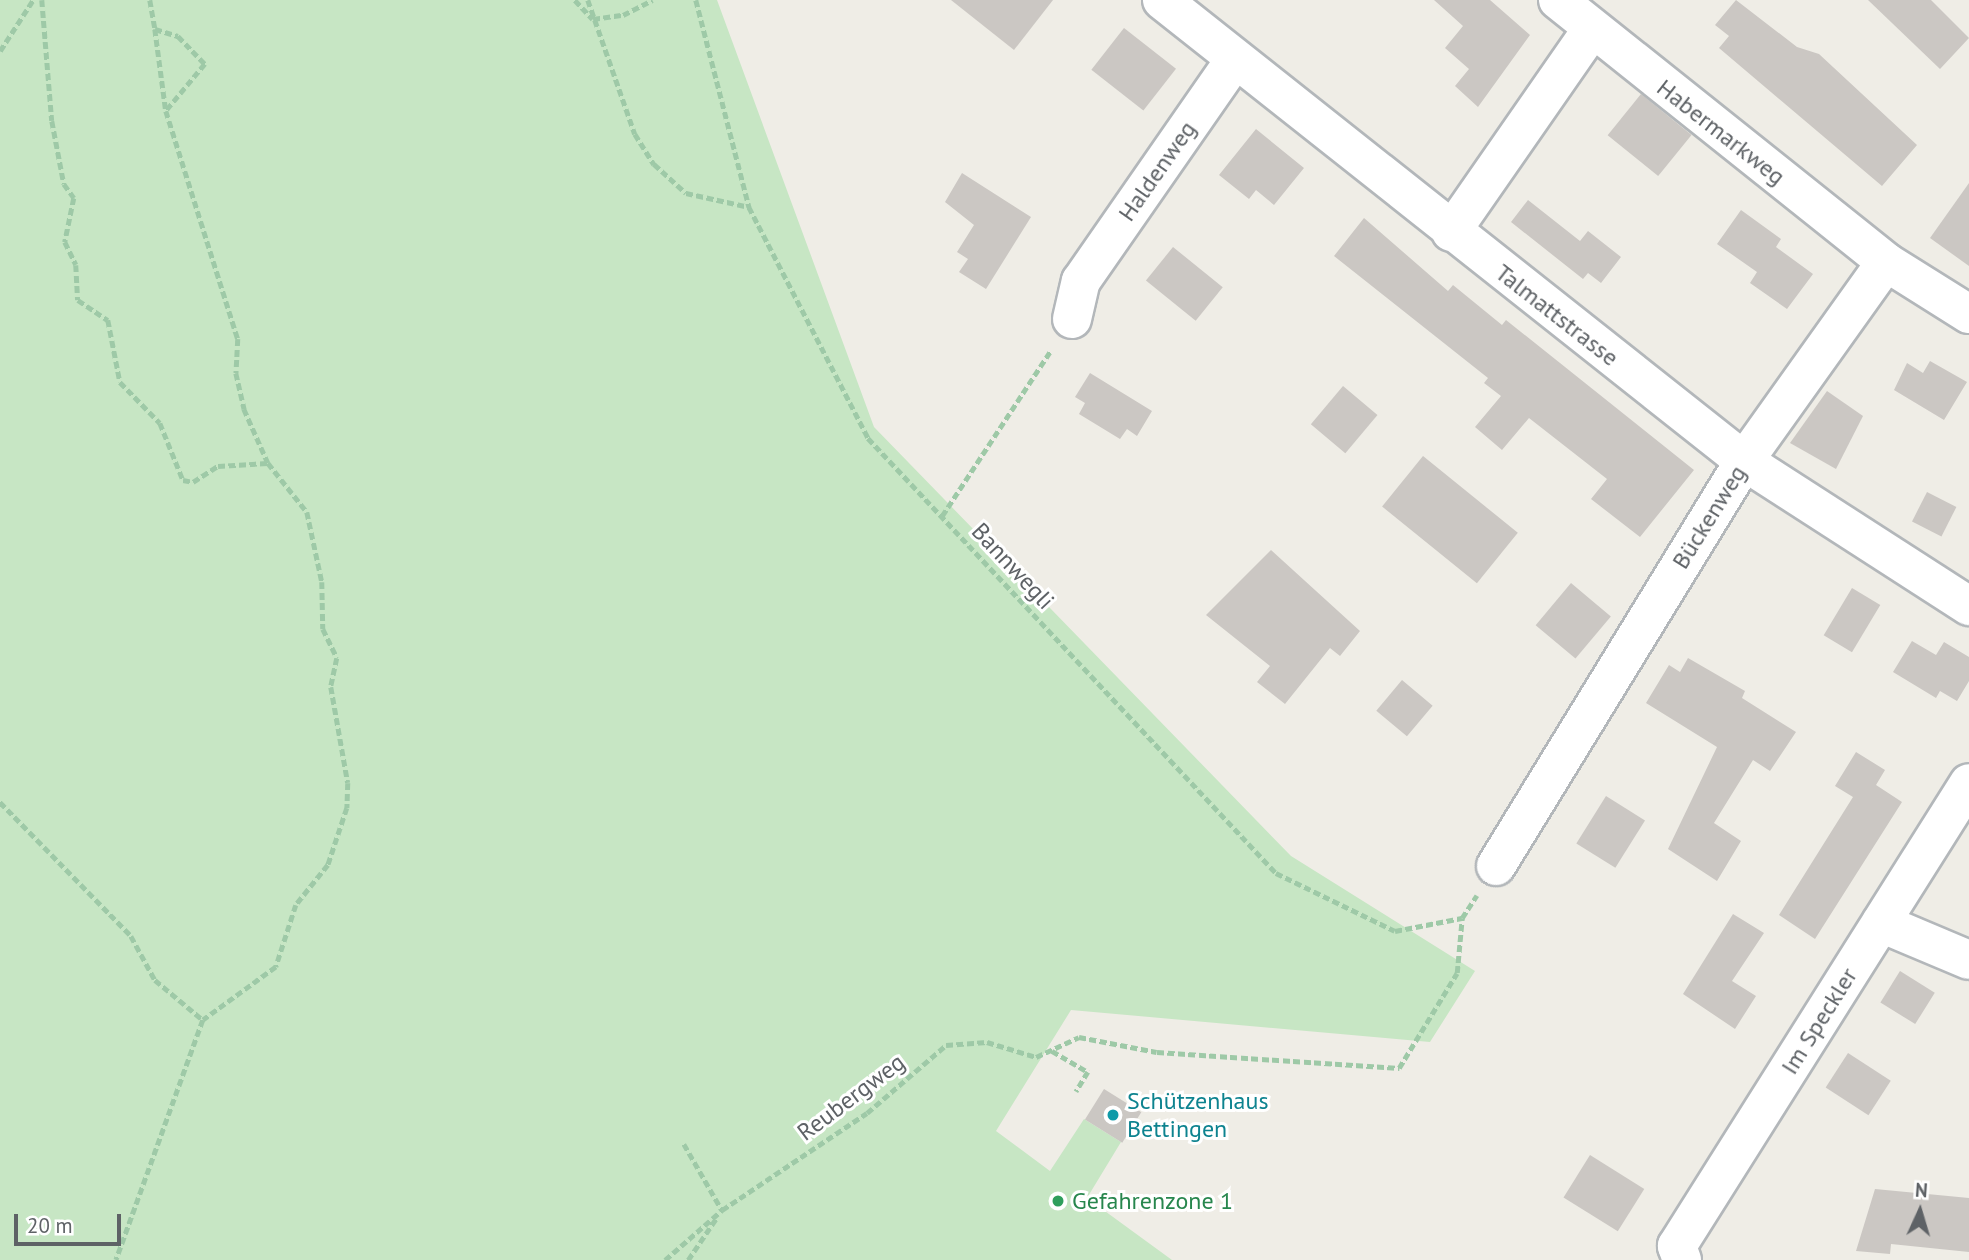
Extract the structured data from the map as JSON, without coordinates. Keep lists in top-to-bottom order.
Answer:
{
  "streets": {
    "street": [
      "Habermarkweg",
      "Haldenweg",
      "Talmattstrasse",
      "Bückenweg",
      "Im Speckler"
    ],
    "path": ["Bannwegli", "Reubergweg"]
  },
  "crossings": [
    ["Habermarkweg", "Bückenweg"],
    ["Haldenweg", "Talmattstrasse"],
    ["Talmattstrasse", "Bückenweg"],
    ["Bannwegli", "Reubergweg"]
  ],
  "places": ["Schützenhaus Bettingen", "Gefahrenzone 1"],
  "scale_bar": "20 m",
  "north": "top"
}
